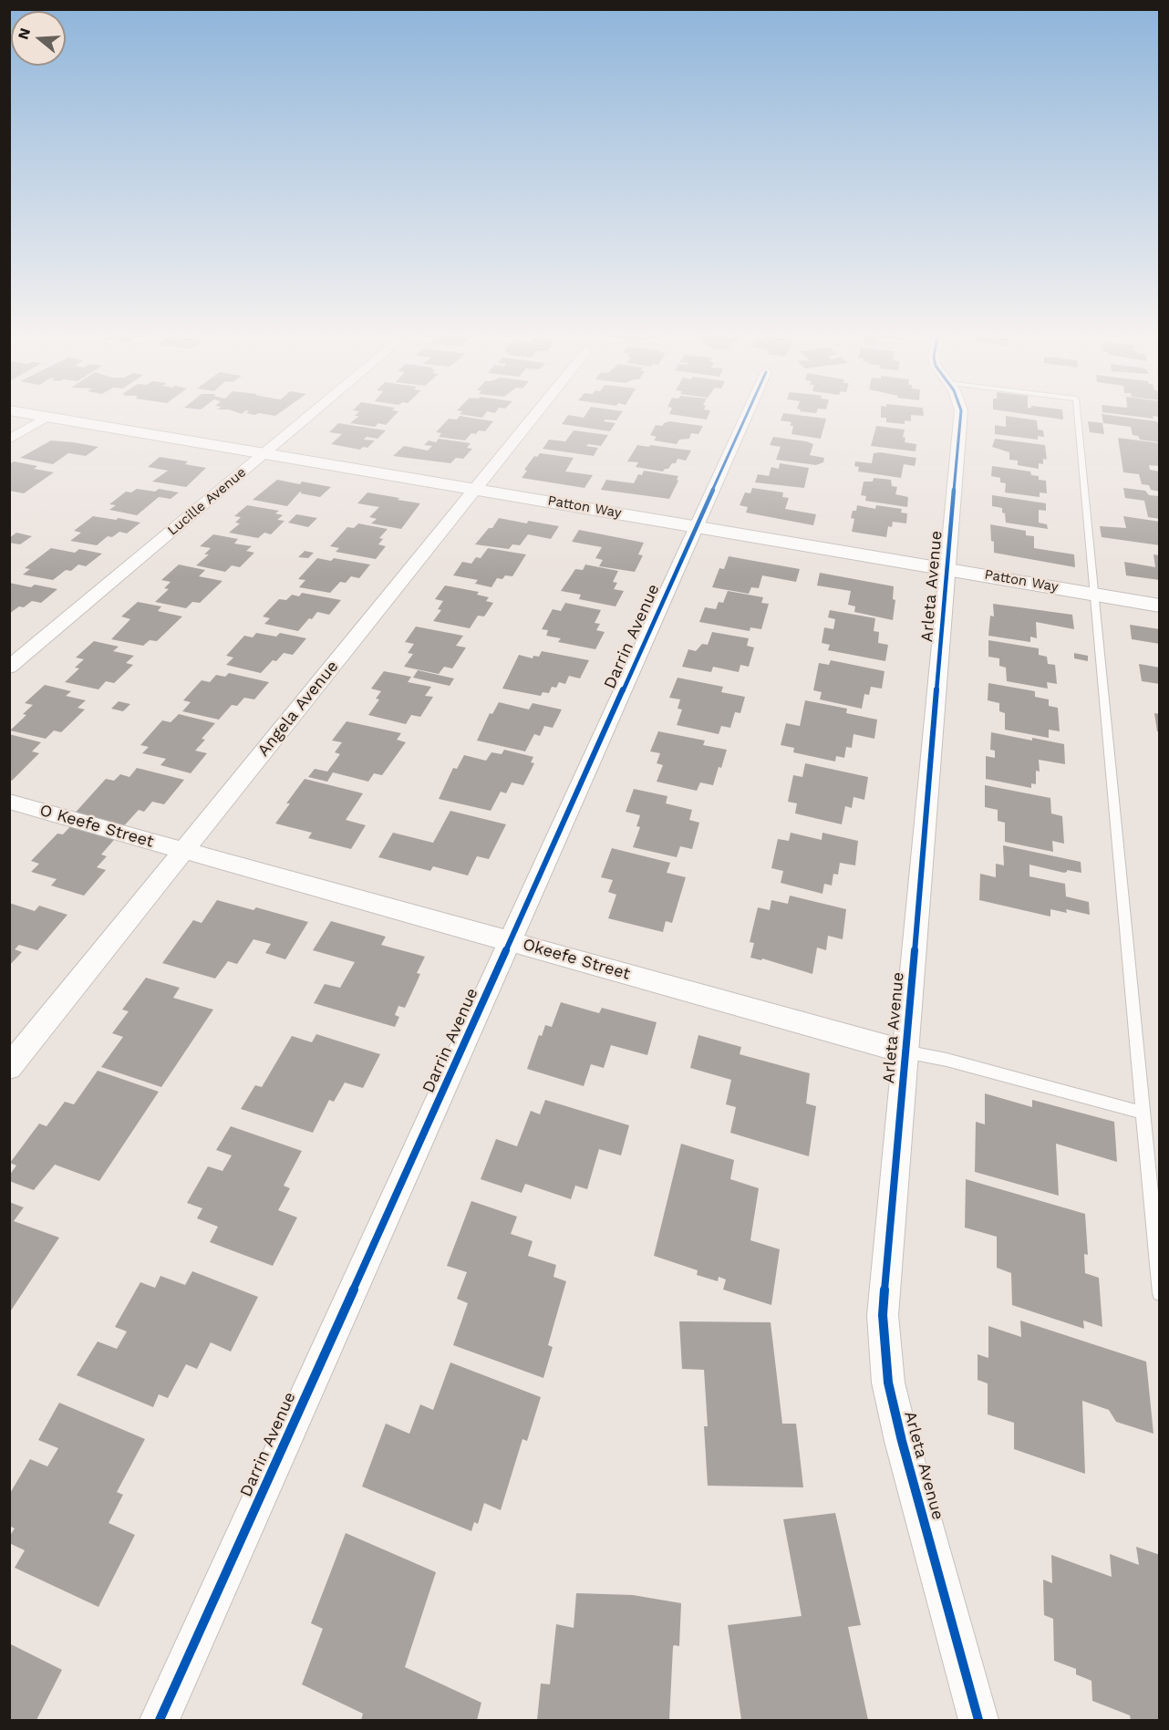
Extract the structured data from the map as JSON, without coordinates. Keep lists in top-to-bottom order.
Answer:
{
  "streets": {
    "street": [
      "Lucille Avenue",
      "Patton Way",
      "Arleta Avenue",
      "Darrin Avenue",
      "Angela Avenue",
      "O Keefe Street",
      "Okeefe Street"
    ]
  },
  "crossings": [
    ["Lucille Avenue", "Patton Way"],
    ["Patton Way", "Arleta Avenue"],
    ["Patton Way", "Darrin Avenue"],
    ["Patton Way", "Angela Avenue"],
    ["Arleta Avenue", "Okeefe Street"],
    ["Darrin Avenue", "Okeefe Street"],
    ["Angela Avenue", "O Keefe Street"],
    ["Angela Avenue", "Okeefe Street"],
    ["O Keefe Street", "Okeefe Street"]
  ],
  "north": "left"
}
